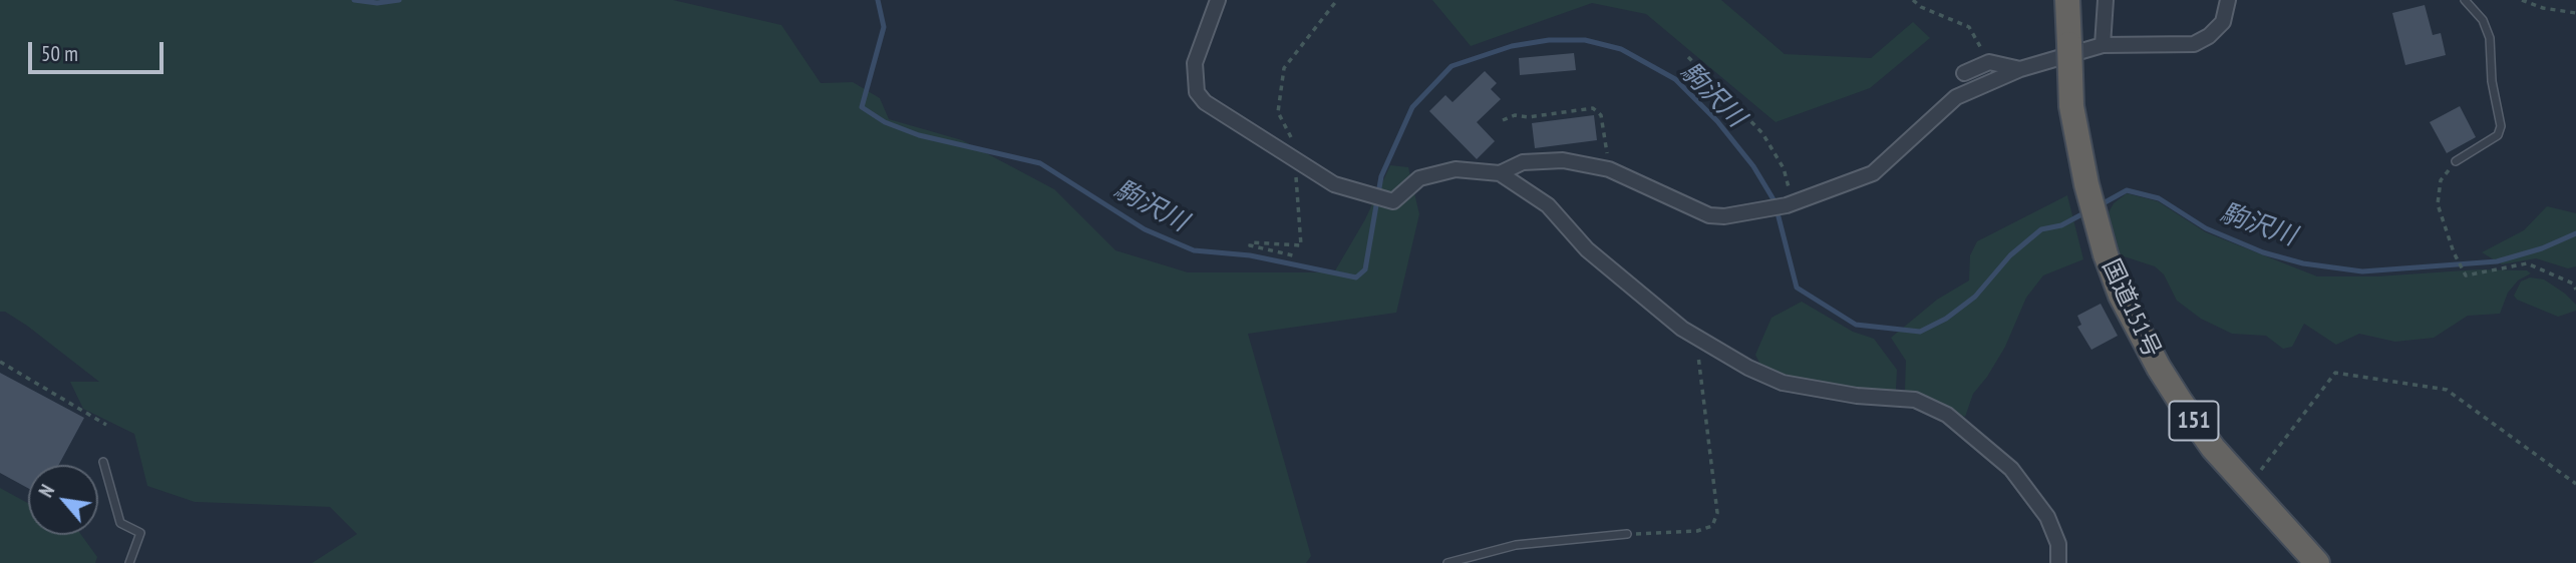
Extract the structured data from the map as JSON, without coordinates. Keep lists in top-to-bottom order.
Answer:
{
  "streets": {
    "highway": ["国道151号", "151"]
  },
  "water": ["駒沢川"],
  "scale_bar": "50 m",
  "north": "top left"
}
